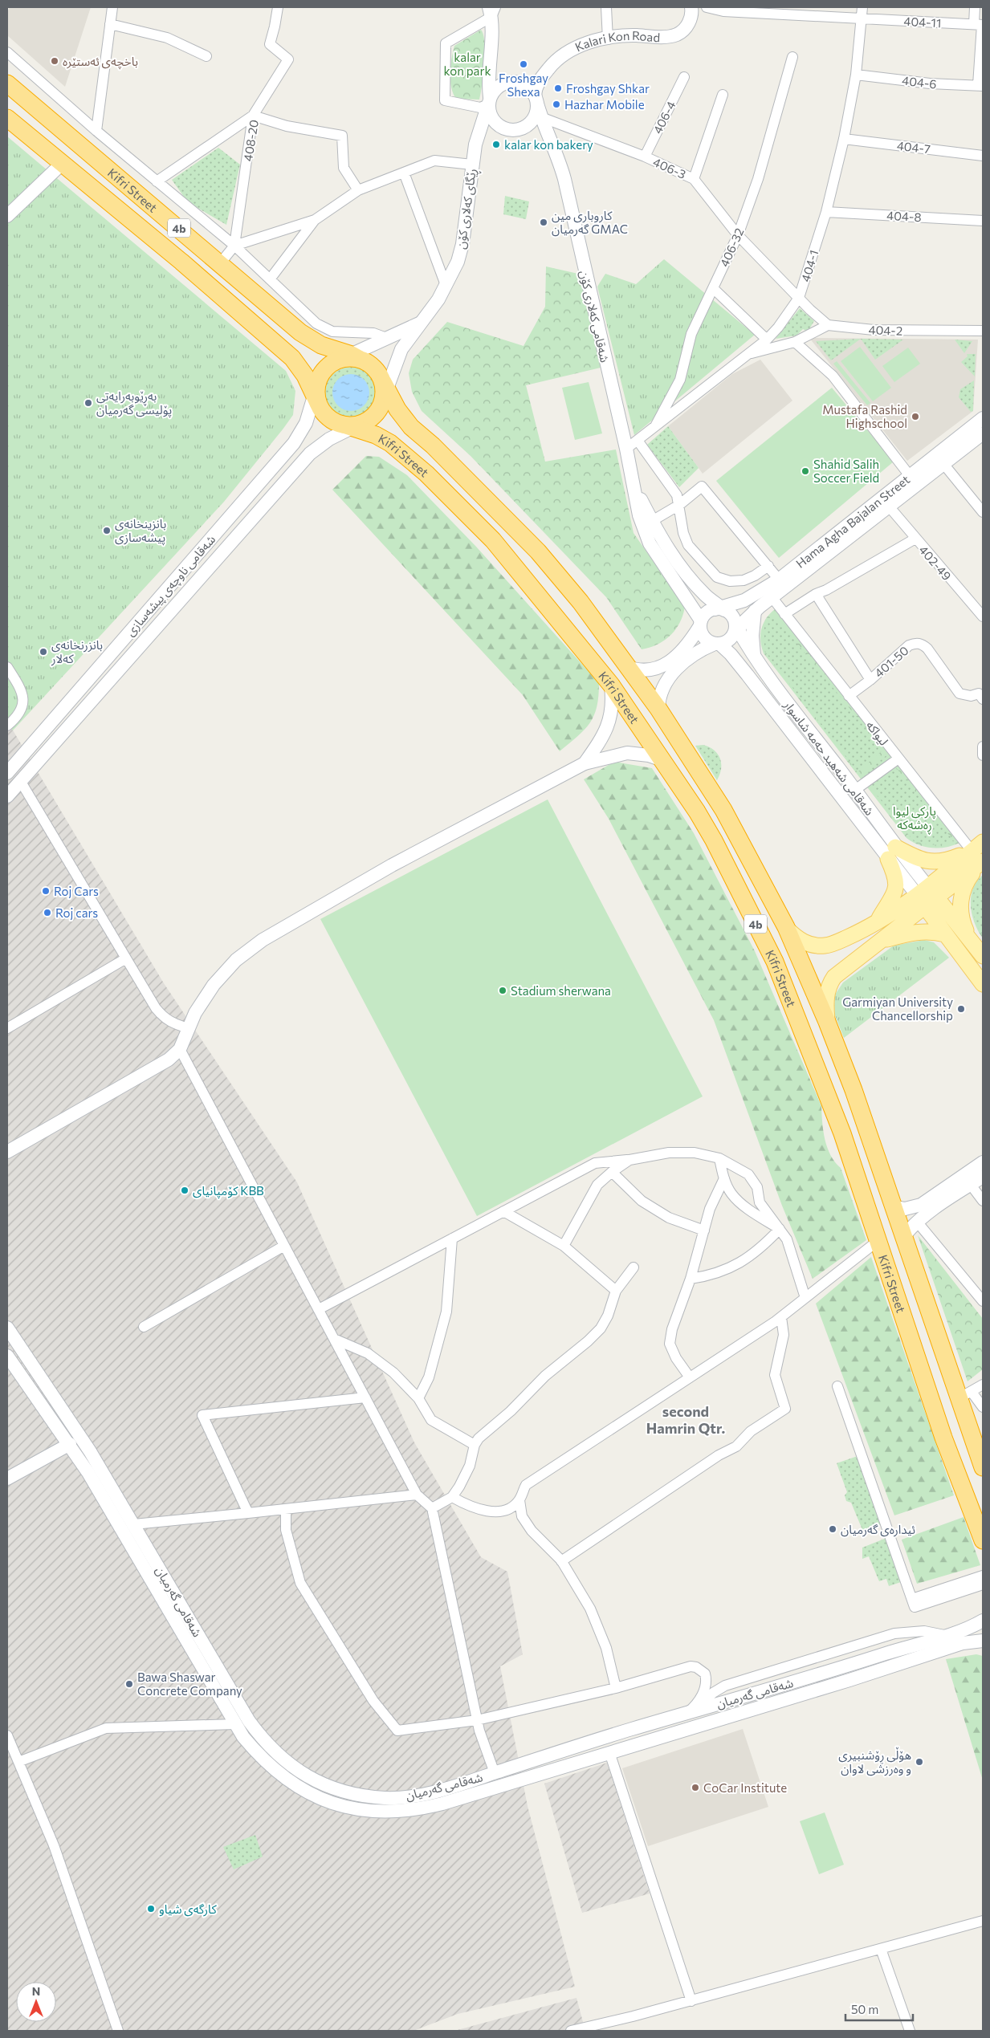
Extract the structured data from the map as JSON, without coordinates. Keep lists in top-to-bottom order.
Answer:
{
  "streets": {
    "highway": ["Kifri Street", "4b"],
    "main road": [
      "Kalari Kon Road",
      "ڕێگای کەلاری کۆن",
      "شەقامی کەلاری کۆن",
      "Hama Agha Bajalan Street",
      "شەقامی ناوچەی پیشەسازی",
      "شەقامی شەهید حەمە شاسوار",
      "شەقامی گەرمیان"
    ],
    "street": [
      "404-11",
      "404-6",
      "406-4",
      "408-20",
      "404-7",
      "406-3",
      "404-8",
      "406-32",
      "404-1",
      "404-2",
      "402-49",
      "401-50",
      "لیواکە"
    ]
  },
  "crossings": [
    ["404-11", "404-1"],
    ["Kalari Kon Road", "ڕێگای کەلاری کۆن"],
    ["Kalari Kon Road", "شەقامی کەلاری کۆن"],
    ["404-6", "404-1"],
    ["406-4", "406-3"],
    ["404-7", "404-1"],
    ["406-3", "406-32"],
    ["406-3", "404-1"],
    ["406-3", "شەقامی کەلاری کۆن"],
    ["Kifri Street", "شەقامی ناوچەی پیشەسازی"],
    ["ڕێگای کەلاری کۆن", "شەقامی کەلاری کۆن"],
    ["404-8", "404-1"],
    ["406-32", "404-1"],
    ["404-1", "شەقامی کەلاری کۆن"],
    ["Hama Agha Bajalan Street", "402-49"],
    ["Hama Agha Bajalan Street", "لیواکە"],
    ["Hama Agha Bajalan Street", "شەقامی شەهید حەمە شاسوار"],
    ["401-50", "لیواکە"]
  ],
  "districts": ["second Hamrin Qtr."],
  "parks": ["kalar kon park", "پارکی لیوا ڕەشەکە"],
  "places": [
    "باخچەی ئەستێرە",
    "Froshgay Shexa",
    "Froshgay Shkar",
    "Hazhar Mobile",
    "kalar kon bakery",
    "کاروباری مین گەرمیان GMAC",
    "بەڕێوبەرایەتی پۆلیسی گەرمیان",
    "Mustafa Rashid Highschool",
    "Shahid Salih Soccer Field",
    "بانزینخانەی پیشەسازی",
    "بانزرنخانەی کەلار",
    "Roj Cars",
    "Roj cars",
    "Stadium sherwana",
    "Garmiyan University Chancellorship",
    "کۆمپانیای KBB",
    "ئیدارەی گەرمیان",
    "Bawa Shaswar Concrete Company",
    "هۆڵی ڕۆشنبیری و وەرزشی لاوان",
    "CoCar Institute",
    "کارگەی شیاو"
  ],
  "scale_bar": "50 m",
  "north": "top"
}
